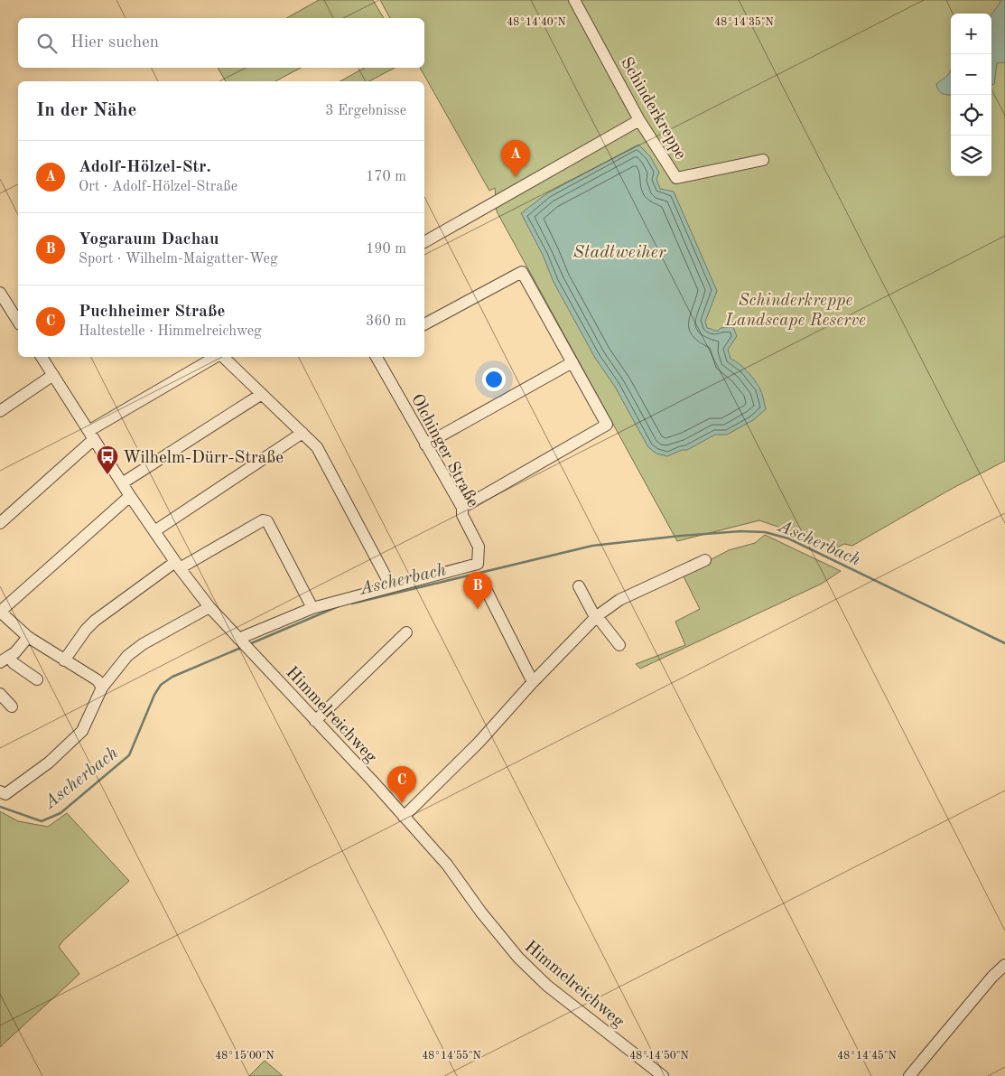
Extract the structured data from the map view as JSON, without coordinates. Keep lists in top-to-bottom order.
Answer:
{
  "streets": {
    "street": ["Schinderkreppe", "Olchinger Straße", "Himmelreichweg"]
  },
  "water": ["Stadtweiher", "Ascherbach"],
  "parks": ["Schinderkreppe Landscape Reserve"],
  "places": {
    "bus stop": ["Wilhelm-Dürr-Straße"]
  },
  "page": {
    "map_buttons": ["+", "−"],
    "search": "Hier suchen",
    "heading": ["In der Nähe", "3 Ergebnisse"],
    "pins": ["A", "B", "C"],
    "list": [
      {
        "mark": "A",
        "name": "Adolf-Hölzel-Str.",
        "note": "Ort · Adolf-Hölzel-Straße",
        "value": "170 m"
      },
      {
        "mark": "B",
        "name": "Yogaraum Dachau",
        "note": "Sport · Wilhelm-Maigatter-Weg",
        "value": "190 m"
      },
      {
        "mark": "C",
        "name": "Puchheimer Straße",
        "note": "Haltestelle · Himmelreichweg",
        "value": "360 m"
      }
    ]
  },
  "coordinates": [
    "48°14'40\"N",
    "48°14'35\"N",
    "48°15'00\"N",
    "48°14'55\"N",
    "48°14'50\"N",
    "48°14'45\"N"
  ]
}
